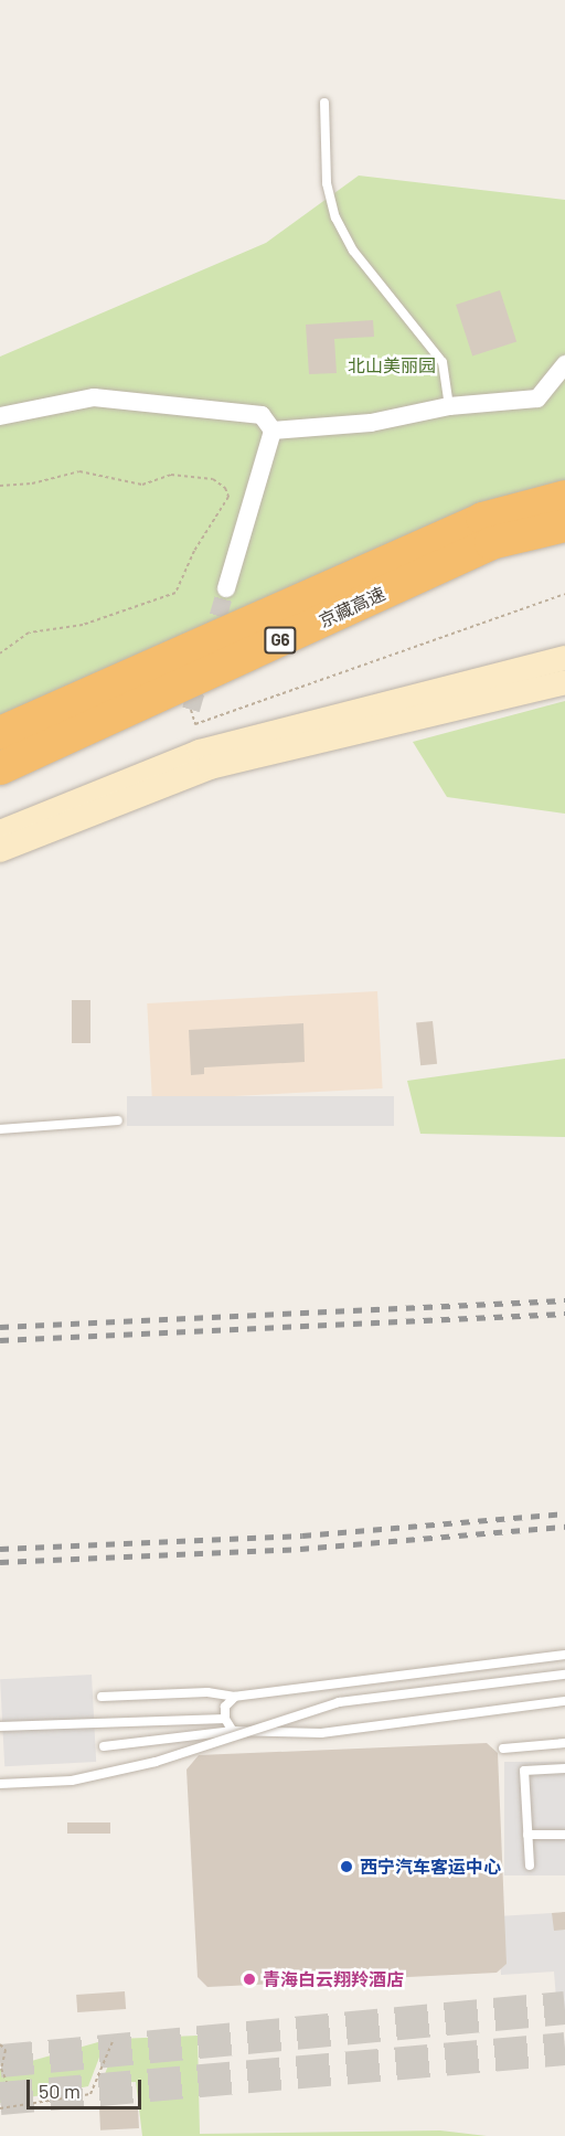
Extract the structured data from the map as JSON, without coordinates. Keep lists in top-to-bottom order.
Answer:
{
  "streets": {
    "highway": ["京藏高速", "G6"]
  },
  "parks": ["北山美丽园"],
  "places": ["西宁汽车客运中心", "青海白云翔羚酒店"],
  "scale_bar": "50 m"
}
